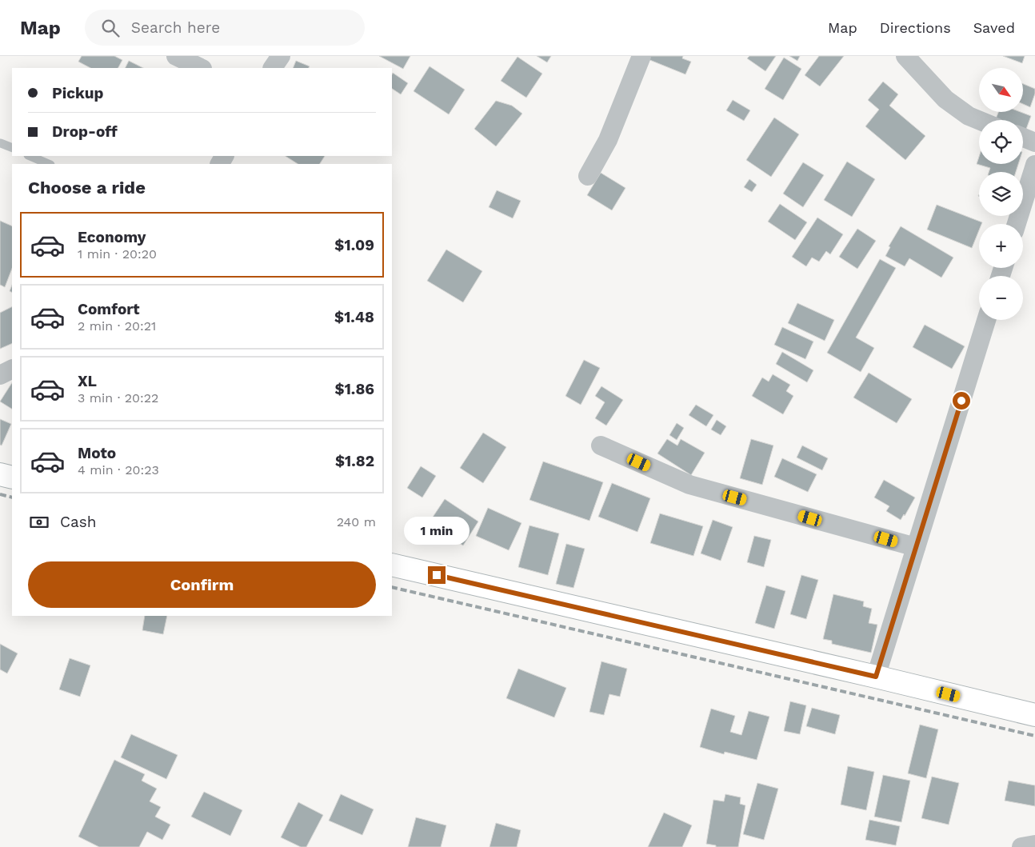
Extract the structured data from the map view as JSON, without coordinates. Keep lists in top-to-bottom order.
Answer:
{
  "north": "bottom right",
  "page": {
    "header": "Map",
    "search": "Search here",
    "nav": ["Map", "Directions", "Saved"],
    "map_buttons": ["+", "−"],
    "banner": ["Pickup", "Drop-off"],
    "heading": "Choose a ride",
    "list": [
      {
        "name": "Economy",
        "note": "1 min · 20:20",
        "value": "$1.09"
      },
      {
        "name": "Comfort",
        "note": "2 min · 20:21",
        "value": "$1.48"
      },
      {
        "name": "XL",
        "note": "3 min · 20:22",
        "value": "$1.86"
      },
      {
        "name": "Moto",
        "note": "4 min · 20:23",
        "value": "$1.82"
      }
    ],
    "pay": ["Cash", "240 m"],
    "bubble": "1 min",
    "buttons": "Confirm"
  }
}
